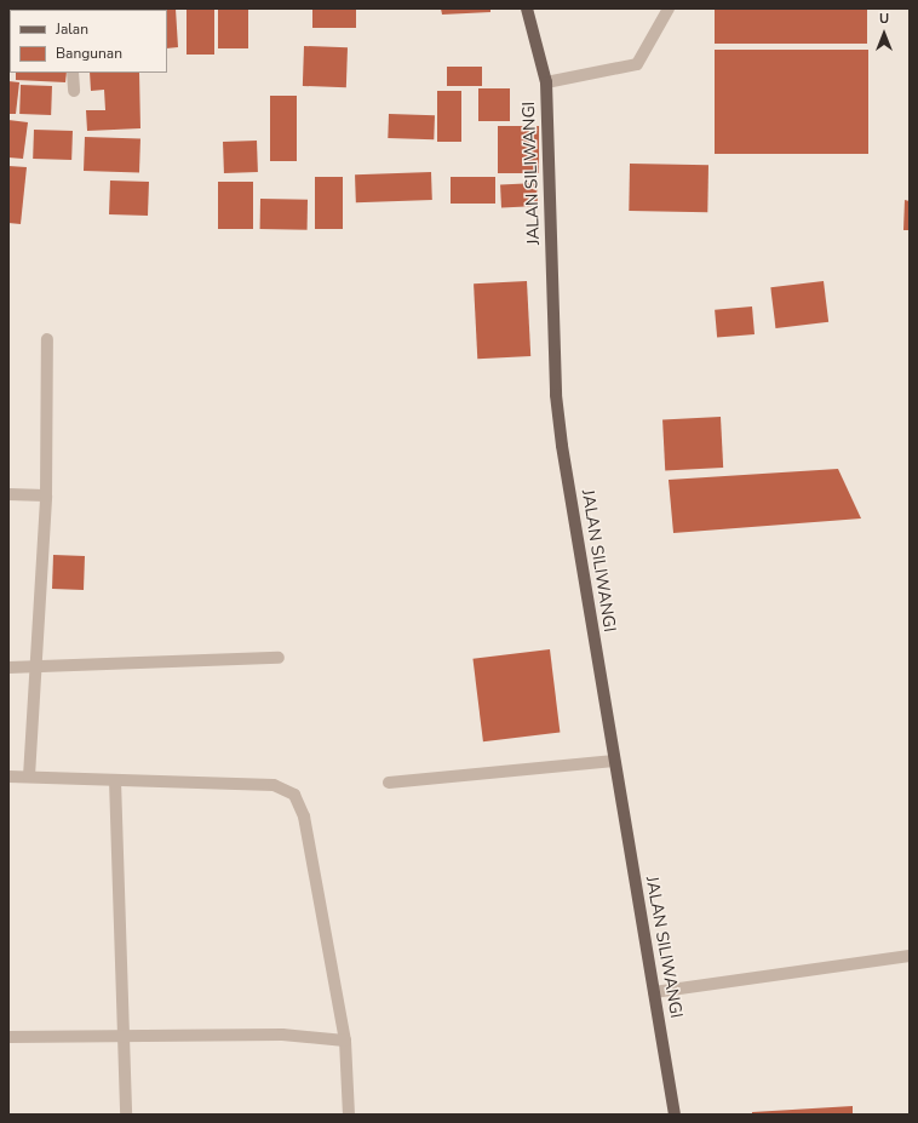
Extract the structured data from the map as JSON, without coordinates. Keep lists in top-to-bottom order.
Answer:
{
  "streets": {
    "main road": ["JALAN SILIWANGI"]
  },
  "legend": ["Jalan", "Bangunan"],
  "north": "top"
}
